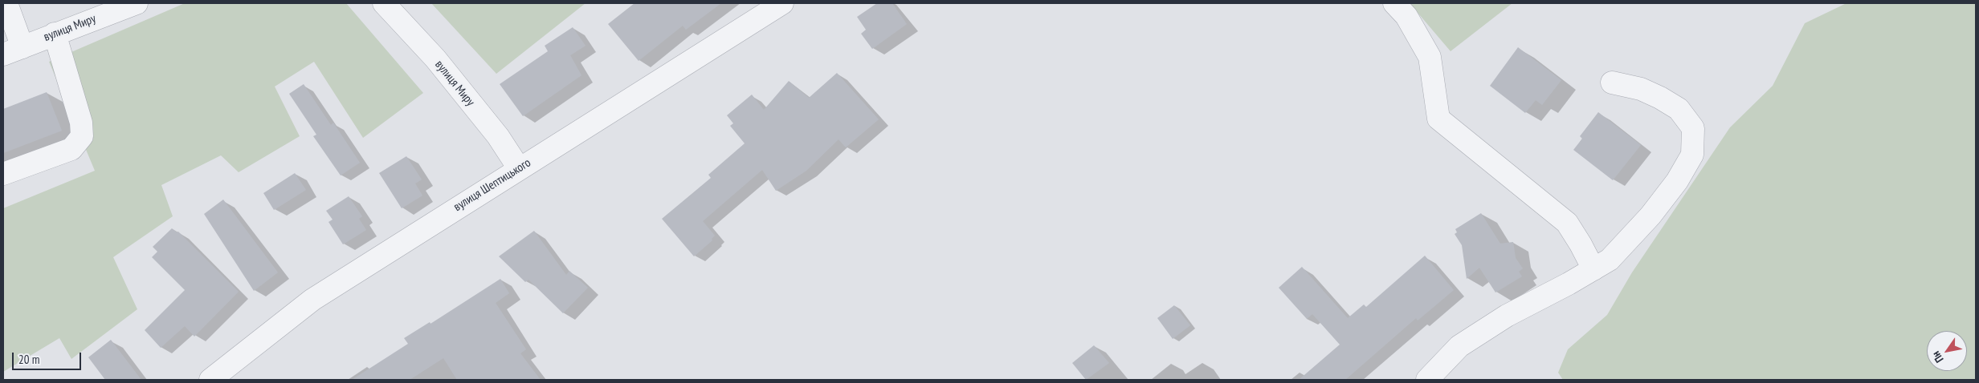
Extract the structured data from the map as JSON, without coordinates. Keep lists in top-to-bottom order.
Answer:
{
  "streets": {
    "street": ["вулиця Миру", "вулиця Шептицького"]
  },
  "crossings": [
    ["вулиця Миру", "вулиця Шептицького"]
  ],
  "scale_bar": "20 m",
  "north": "bottom left"
}
